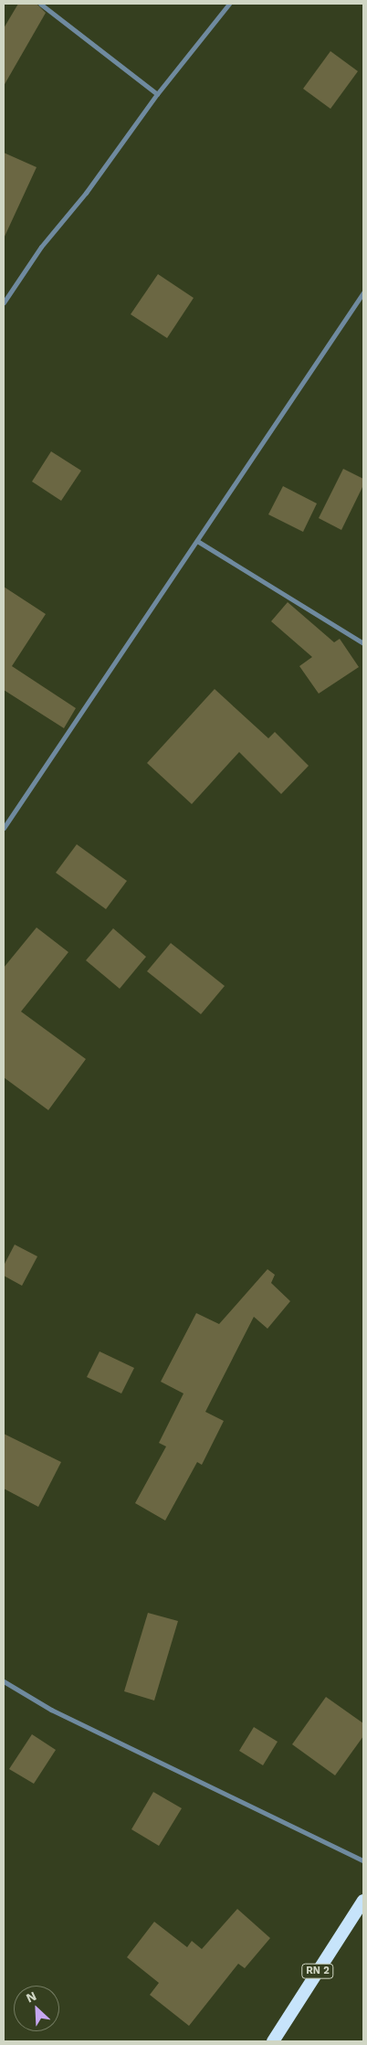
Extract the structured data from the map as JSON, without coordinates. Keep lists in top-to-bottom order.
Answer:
{
  "streets": {
    "highway": ["RN 2"]
  },
  "north": "top left"
}
